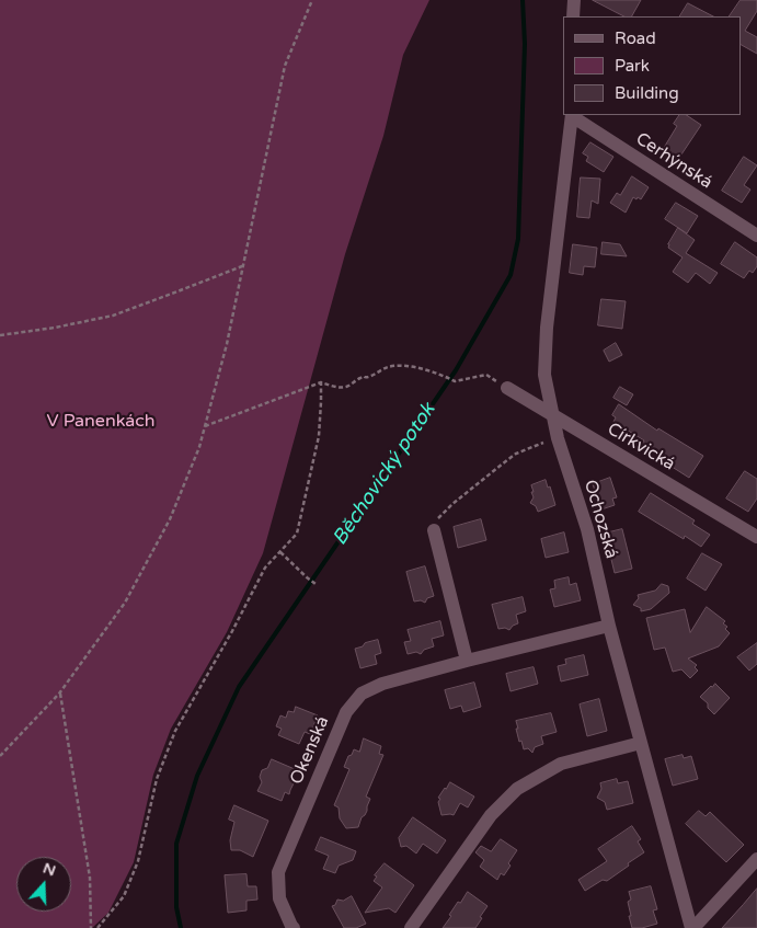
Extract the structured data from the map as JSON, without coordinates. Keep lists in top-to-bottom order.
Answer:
{
  "streets": {
    "street": [
      "Cerhýnská",
      "Církvická",
      "Ochozská",
      "Okenská"
    ]
  },
  "crossings": [
    ["Cerhýnská", "Ochozská"],
    ["Církvická", "Ochozská"],
    ["Ochozská", "Okenská"]
  ],
  "water": ["Běchovický potok"],
  "parks": ["V Panenkách"],
  "legend": ["Road", "Park", "Building"],
  "north": "top"
}
